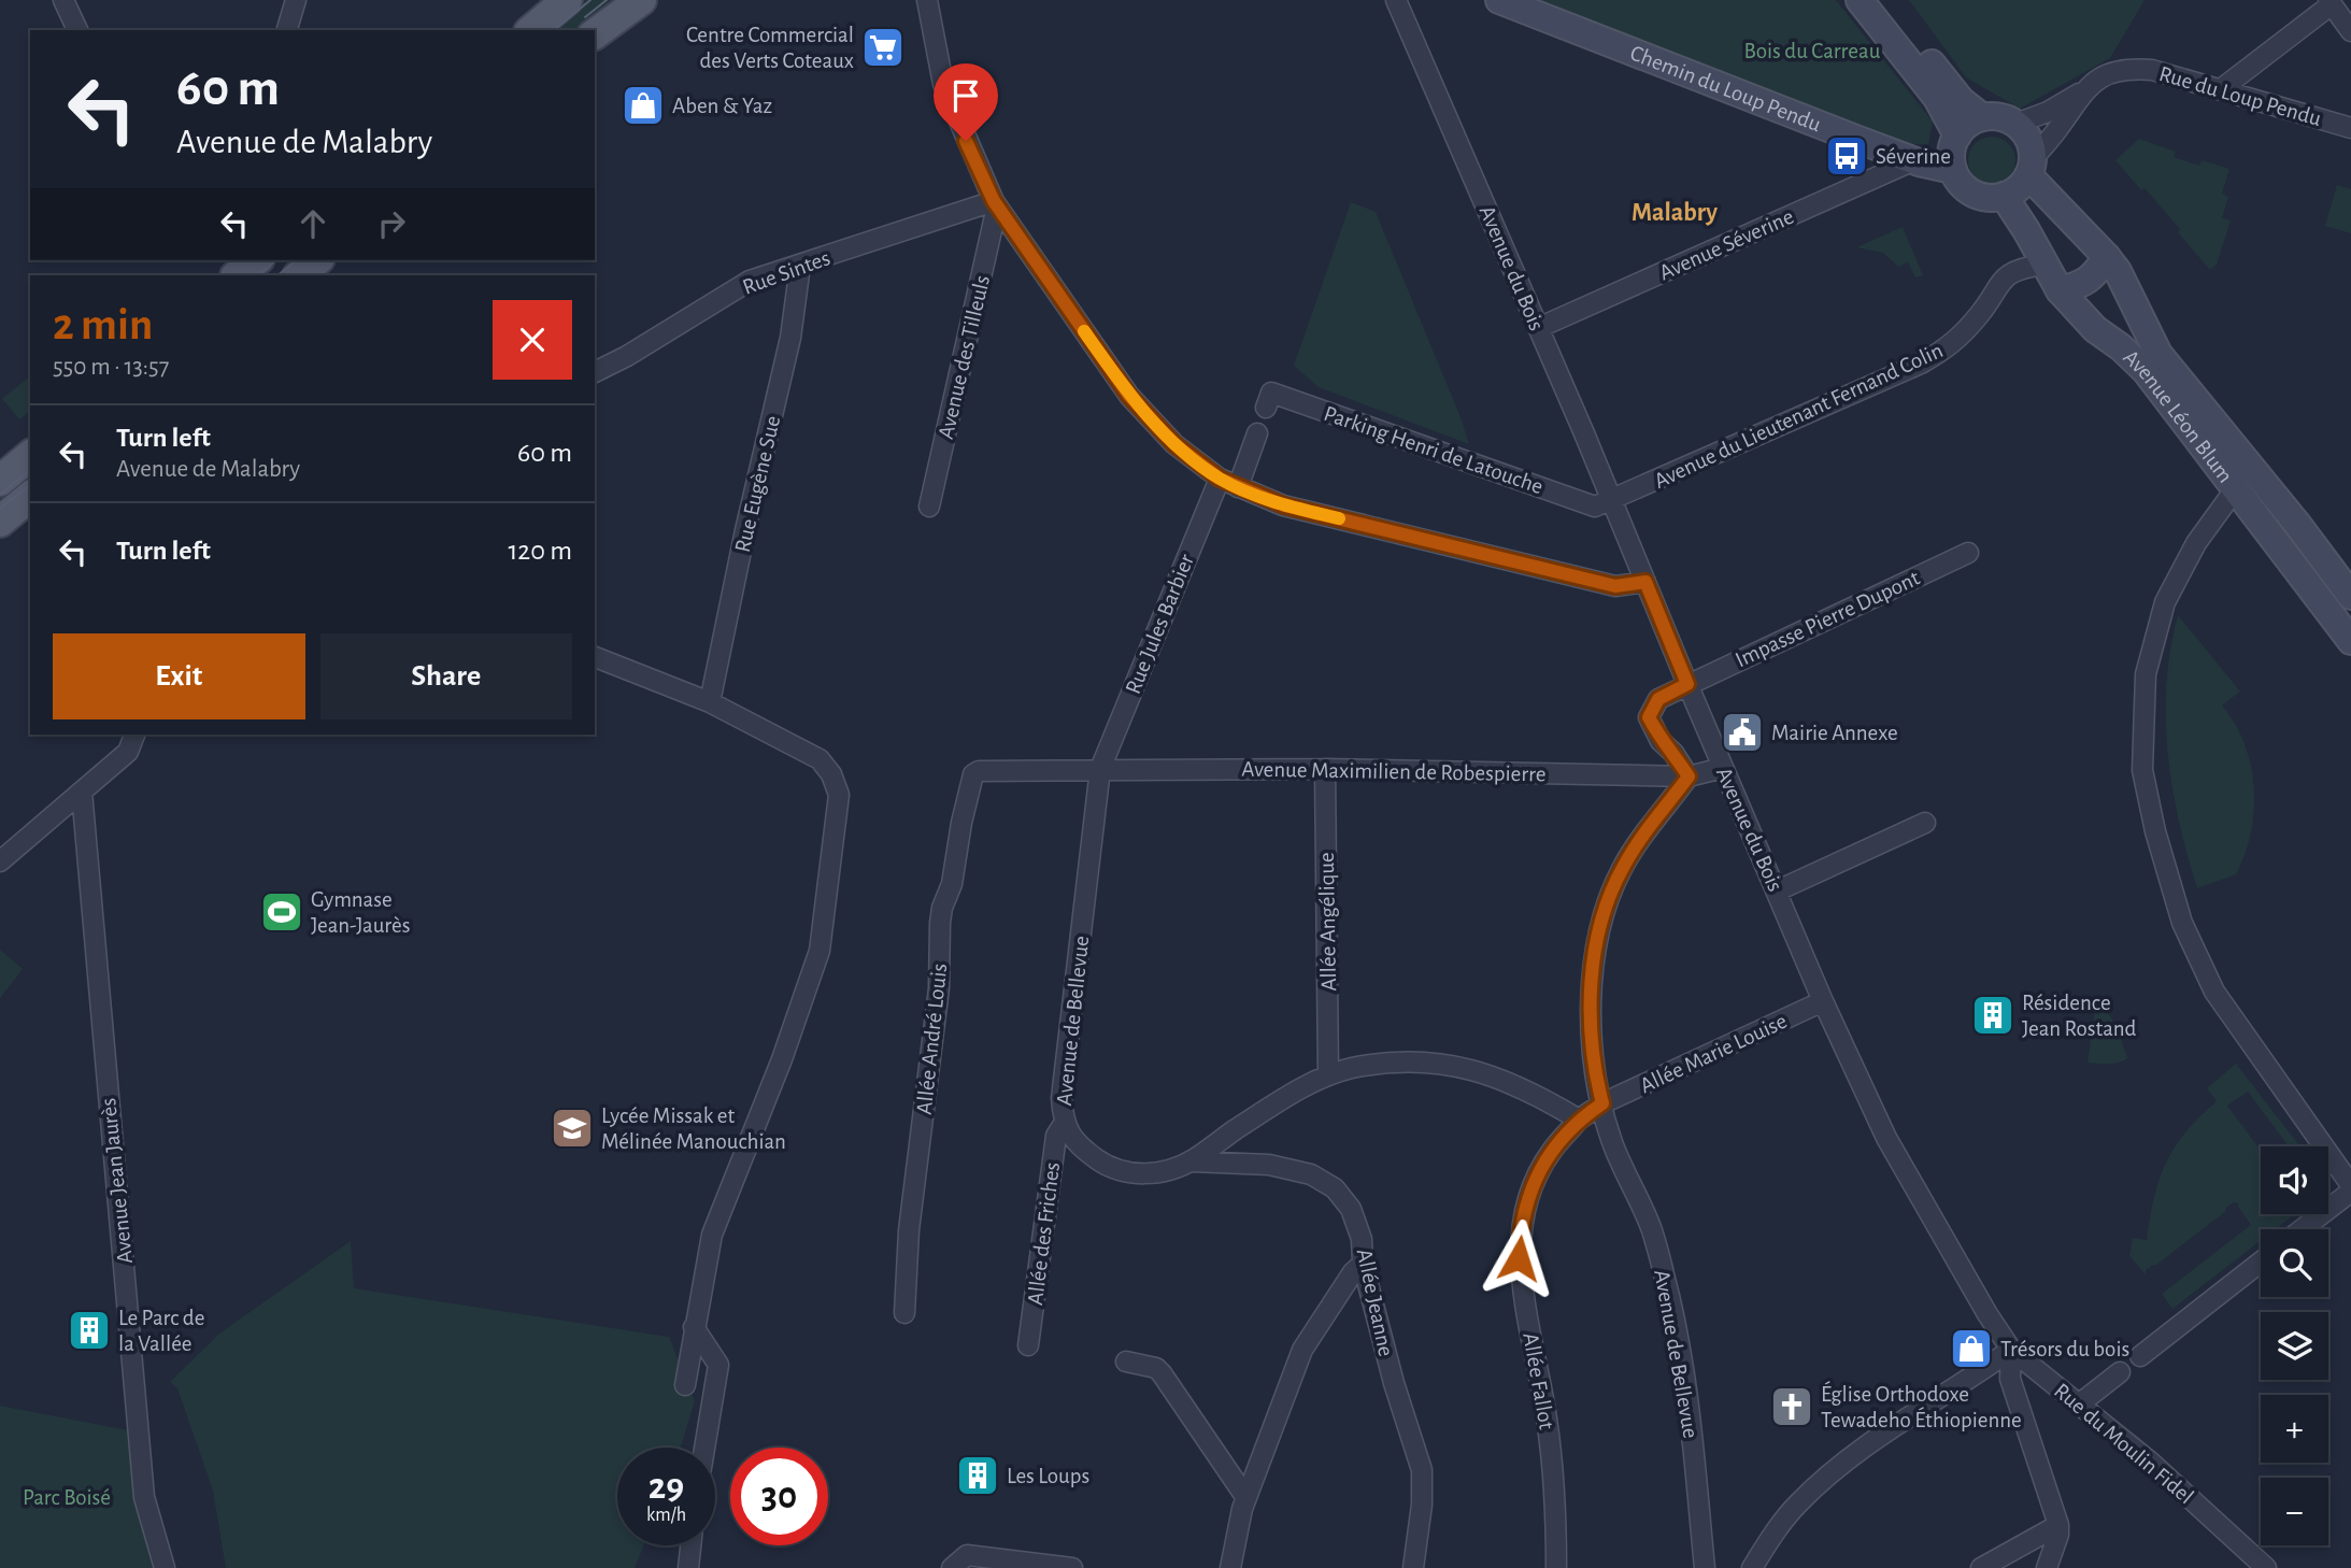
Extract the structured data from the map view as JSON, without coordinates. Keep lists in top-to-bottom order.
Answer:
{
  "streets": {
    "main road": ["Chemin du Loup Pendu", "Avenue Léon Blum"],
    "street": [
      "Rue du Loup Pendu",
      "Avenue Séverine",
      "Avenue du Bois",
      "Rue Sintes",
      "Avenue des Tilleuls",
      "Avenue du Lieutenant Fernand Colin",
      "Parking Henri de Latouche",
      "Rue Eugène Sue",
      "Impasse Pierre Dupont",
      "Rue Jules Barbier",
      "Avenue Maximilien de Robespierre",
      "Allée Angélique",
      "Avenue de Bellevue",
      "Allée André Louis",
      "Allée Marie Louise",
      "Avenue Jean Jaurès",
      "Allée des Friches",
      "Allée Jeanne",
      "Allée Fallot",
      "Rue du Moulin Fidel"
    ]
  },
  "crossings": [
    ["Chemin du Loup Pendu", "Rue du Loup Pendu"],
    ["Chemin du Loup Pendu", "Avenue Séverine"],
    ["Chemin du Loup Pendu", "Avenue Léon Blum"],
    ["Rue du Loup Pendu", "Avenue Léon Blum"],
    ["Avenue Séverine", "Avenue du Bois"],
    ["Avenue du Bois", "Avenue du Lieutenant Fernand Colin"],
    ["Avenue du Bois", "Parking Henri de Latouche"],
    ["Avenue du Bois", "Impasse Pierre Dupont"],
    ["Avenue du Bois", "Avenue Maximilien de Robespierre"],
    ["Avenue du Bois", "Allée Marie Louise"],
    ["Avenue du Bois", "Rue du Moulin Fidel"],
    ["Rue Sintes", "Avenue des Tilleuls"],
    ["Rue Sintes", "Rue Eugène Sue"],
    ["Avenue du Lieutenant Fernand Colin", "Avenue Léon Blum"],
    ["Avenue du Lieutenant Fernand Colin", "Parking Henri de Latouche"],
    ["Impasse Pierre Dupont", "Avenue Maximilien de Robespierre"],
    ["Impasse Pierre Dupont", "Avenue de Bellevue"],
    ["Rue Jules Barbier", "Avenue Maximilien de Robespierre"],
    ["Rue Jules Barbier", "Avenue de Bellevue"],
    ["Rue Jules Barbier", "Allée André Louis"],
    ["Avenue Maximilien de Robespierre", "Allée Angélique"],
    ["Avenue Maximilien de Robespierre", "Avenue de Bellevue"],
    ["Avenue Maximilien de Robespierre", "Allée André Louis"],
    ["Allée Angélique", "Avenue de Bellevue"],
    ["Avenue de Bellevue", "Allée André Louis"],
    ["Avenue de Bellevue", "Allée Marie Louise"],
    ["Avenue de Bellevue", "Allée des Friches"],
    ["Avenue de Bellevue", "Allée Jeanne"],
    ["Avenue de Bellevue", "Allée Fallot"]
  ],
  "districts": ["Malabry"],
  "parks": ["Bois du Carreau", "Parc Boisé"],
  "places": {
    "supermarket": ["Centre Commercial des Verts Coteaux"],
    "shop": ["Aben & Yaz", "Trésors du bois"],
    "bus stop": ["Séverine"],
    "public building": ["Mairie Annexe"],
    "sports": ["Gymnase Jean-Jaurès"],
    "building": ["Résidence Jean Rostand", "Le Parc de la Vallée", "Les Loups"],
    "school or university": ["Lycée Missak et Mélinée Manouchian"],
    "church": ["Église Orthodoxe Tewadeho Éthiopienne"]
  },
  "page": {
    "turn": ["60 m", "Avenue de Malabry"],
    "heading": ["2 min", "550 m · 13:57"],
    "list": [
      {
        "name": "Turn left",
        "note": "Avenue de Malabry",
        "value": "60 m"
      },
      {
        "name": "Turn left",
        "value": "120 m"
      }
    ],
    "buttons": ["Exit", "Share"],
    "map_buttons": ["+", "−"],
    "speed": "29 km/h",
    "limit": "30"
  }
}
